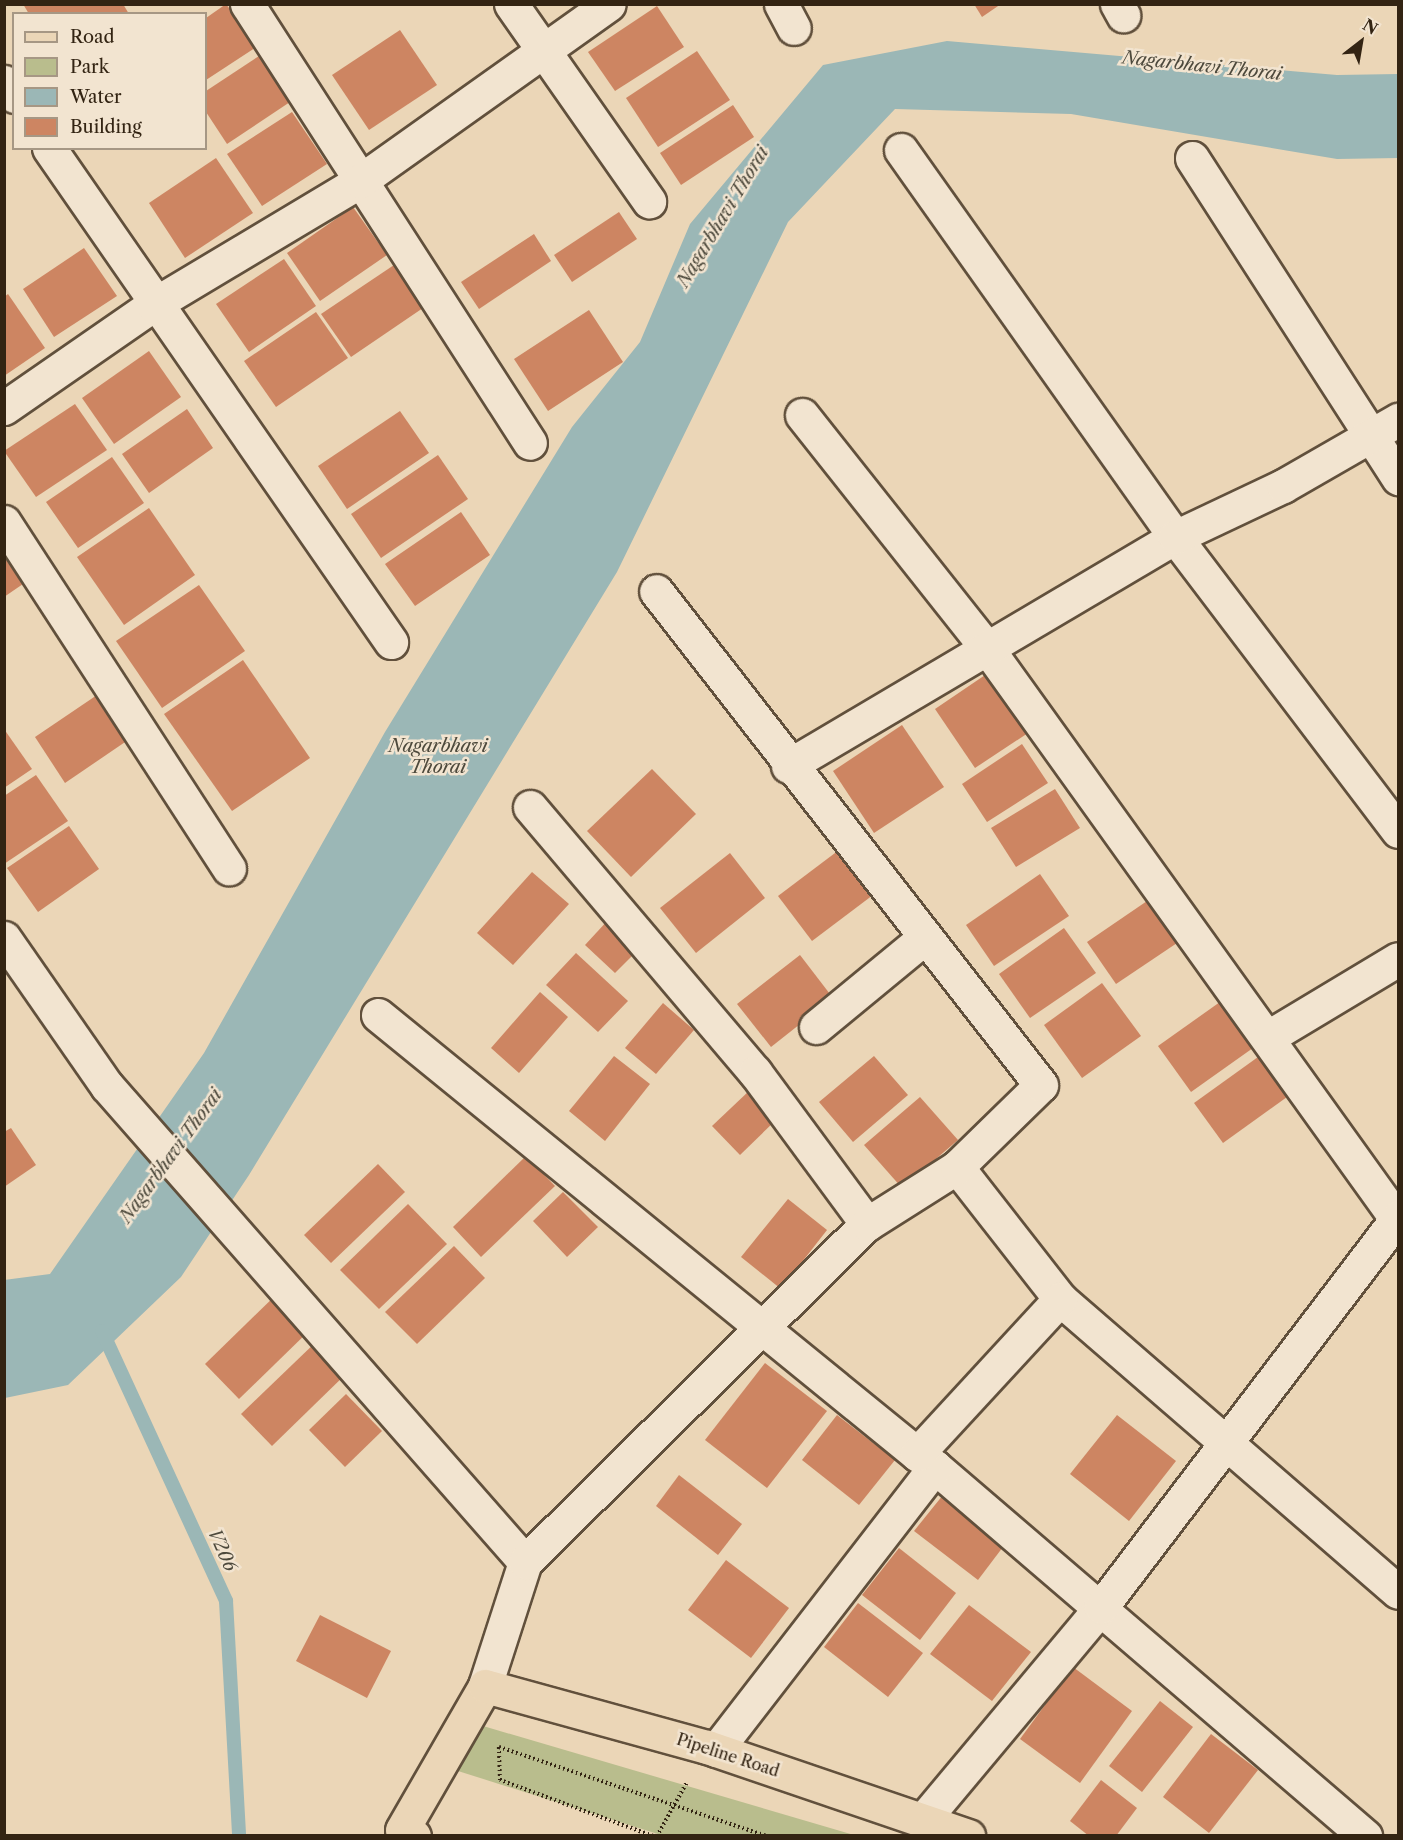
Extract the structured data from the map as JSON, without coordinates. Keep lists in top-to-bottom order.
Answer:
{
  "streets": {
    "main road": ["Pipeline Road"]
  },
  "water": ["Nagarbhavi Thorai", "V206"],
  "legend": [
    "Road",
    "Park",
    "Water",
    "Building"
  ],
  "north": "top right"
}
